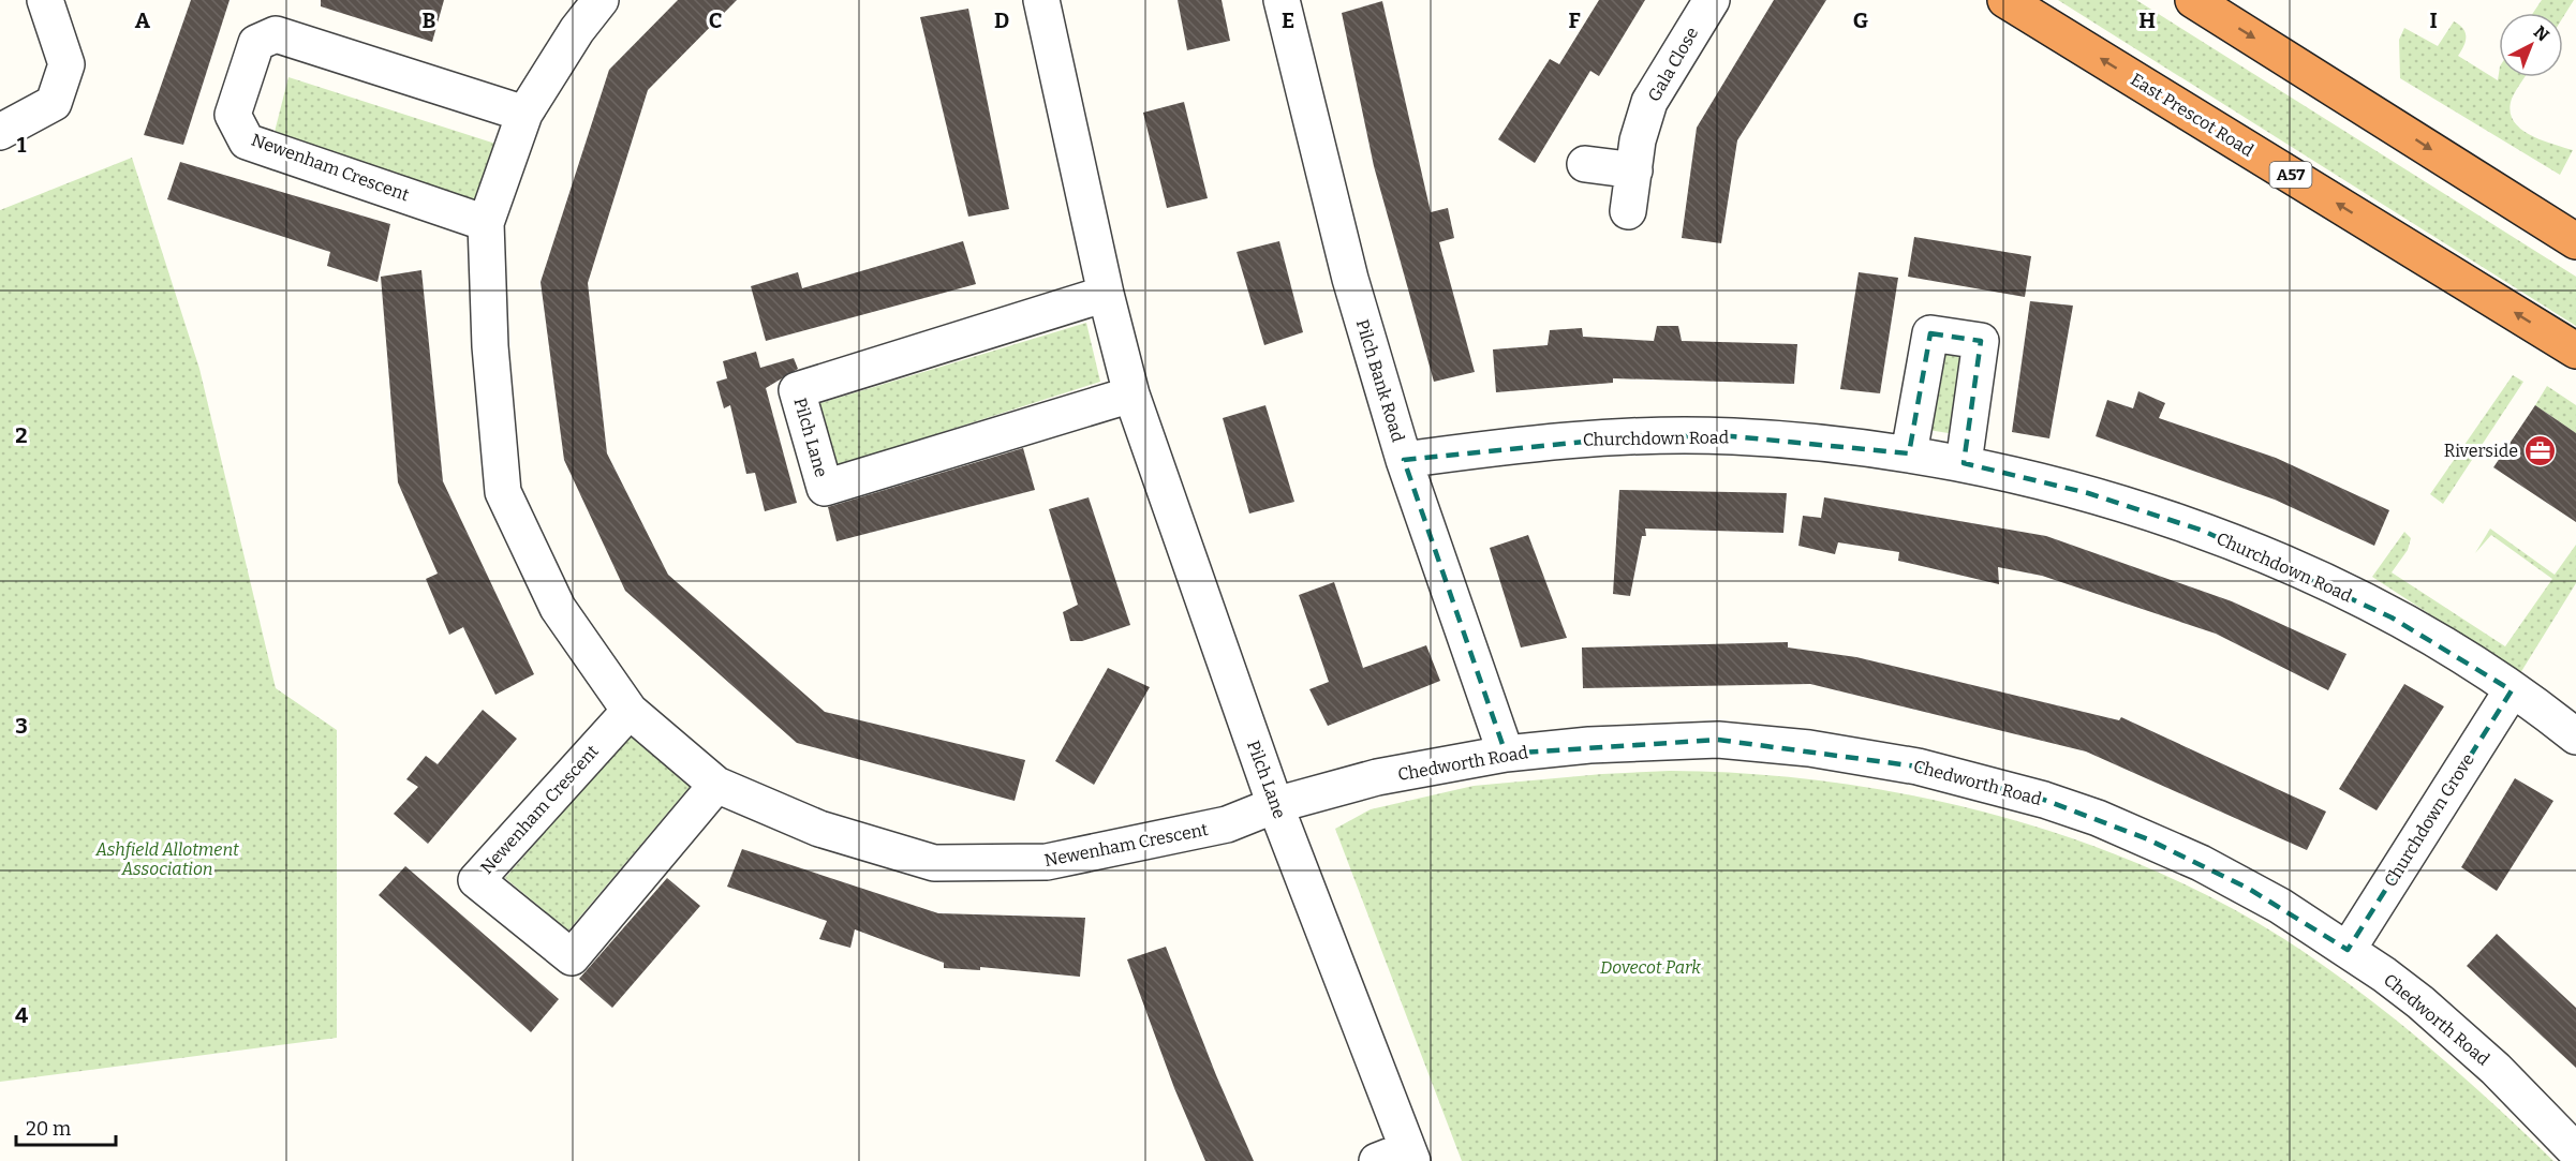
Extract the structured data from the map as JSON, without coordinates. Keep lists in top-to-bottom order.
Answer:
{
  "streets": {
    "highway": ["East Prescot Road", "A57"],
    "street": [
      "Gala Close",
      "Newenham Crescent",
      "Pilch Bank Road",
      "Pilch Lane",
      "Churchdown Road",
      "Chedworth Road",
      "Churchdown Grove"
    ]
  },
  "crossings": [
    ["Newenham Crescent", "Pilch Lane"],
    ["Newenham Crescent", "Chedworth Road"],
    ["Pilch Bank Road", "Churchdown Road"],
    ["Pilch Bank Road", "Chedworth Road"],
    ["Pilch Lane", "Chedworth Road"],
    ["Churchdown Road", "Churchdown Grove"],
    ["Chedworth Road", "Churchdown Grove"]
  ],
  "parks": ["Ashfield Allotment Association", "Dovecot Park"],
  "places": {
    "office": ["Riverside"]
  },
  "scale_bar": "20 m",
  "north": "top right",
  "grid": {
    "columns": [
      "A",
      "B",
      "C",
      "D",
      "E",
      "F",
      "G",
      "H",
      "I"
    ],
    "rows": [
      "1",
      "2",
      "3",
      "4"
    ]
  }
}
